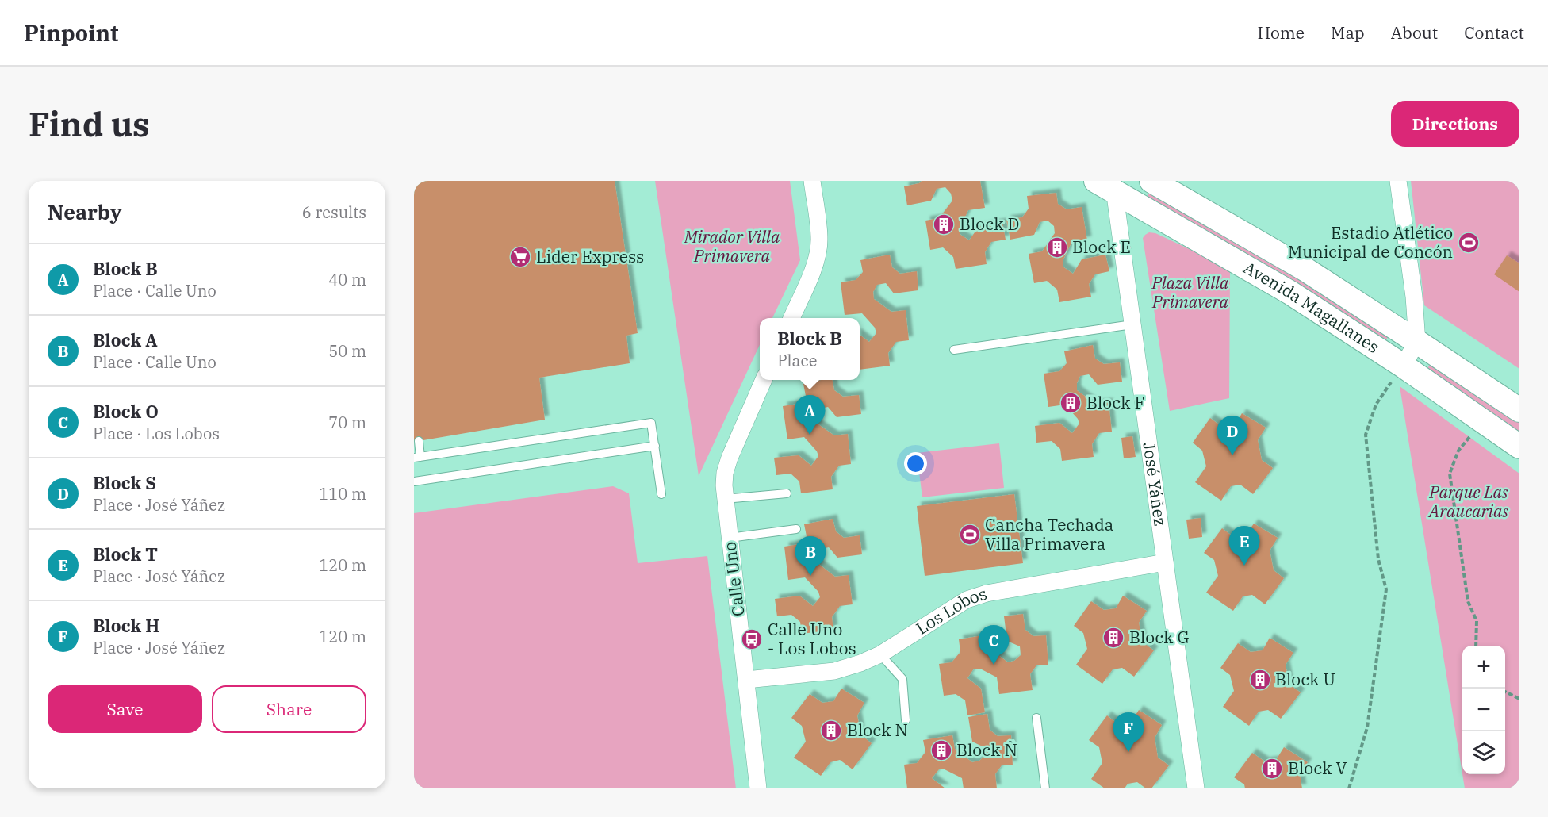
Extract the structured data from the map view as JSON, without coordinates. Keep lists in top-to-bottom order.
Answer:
{
  "streets": {
    "main road": ["Avenida Magallanes"],
    "street": ["José Yáñez", "Calle Uno", "Los Lobos"]
  },
  "crossings": [
    ["Avenida Magallanes", "José Yáñez"],
    ["José Yáñez", "Los Lobos"],
    ["Calle Uno", "Los Lobos"]
  ],
  "parks": ["Mirador Villa Primavera", "Plaza Villa Primavera", "Parque Las Araucarias"],
  "places": {
    "building": [
      "Block D",
      "Block E",
      "Block F",
      "Block G",
      "Block U",
      "Block N",
      "Block Ñ",
      "Block V"
    ],
    "sports": ["Estadio Atlético Municipal de Concón", "Cancha Techada Villa Primavera"],
    "supermarket": ["Lider Express"],
    "bus stop": ["Calle Uno - Los Lobos"]
  },
  "page": {
    "header": "Pinpoint",
    "nav": [
      "Home",
      "Map",
      "About",
      "Contact"
    ],
    "buttons": [
      "Directions",
      ["Save", "Share"]
    ],
    "title": "Find us",
    "heading": ["Nearby", "6 results"],
    "list": [
      {
        "mark": "A",
        "name": "Block B",
        "note": "Place · Calle Uno",
        "value": "40 m"
      },
      {
        "mark": "B",
        "name": "Block A",
        "note": "Place · Calle Uno",
        "value": "50 m"
      },
      {
        "mark": "C",
        "name": "Block O",
        "note": "Place · Los Lobos",
        "value": "70 m"
      },
      {
        "mark": "D",
        "name": "Block S",
        "note": "Place · José Yáñez",
        "value": "110 m"
      },
      {
        "mark": "E",
        "name": "Block T",
        "note": "Place · José Yáñez",
        "value": "120 m"
      },
      {
        "mark": "F",
        "name": "Block H",
        "note": "Place · José Yáñez",
        "value": "120 m"
      }
    ],
    "popup": ["Block B", "Place"],
    "pins": [
      "A",
      "D",
      "E",
      "B",
      "C",
      "F"
    ],
    "map_buttons": ["+", "−"]
  }
}
